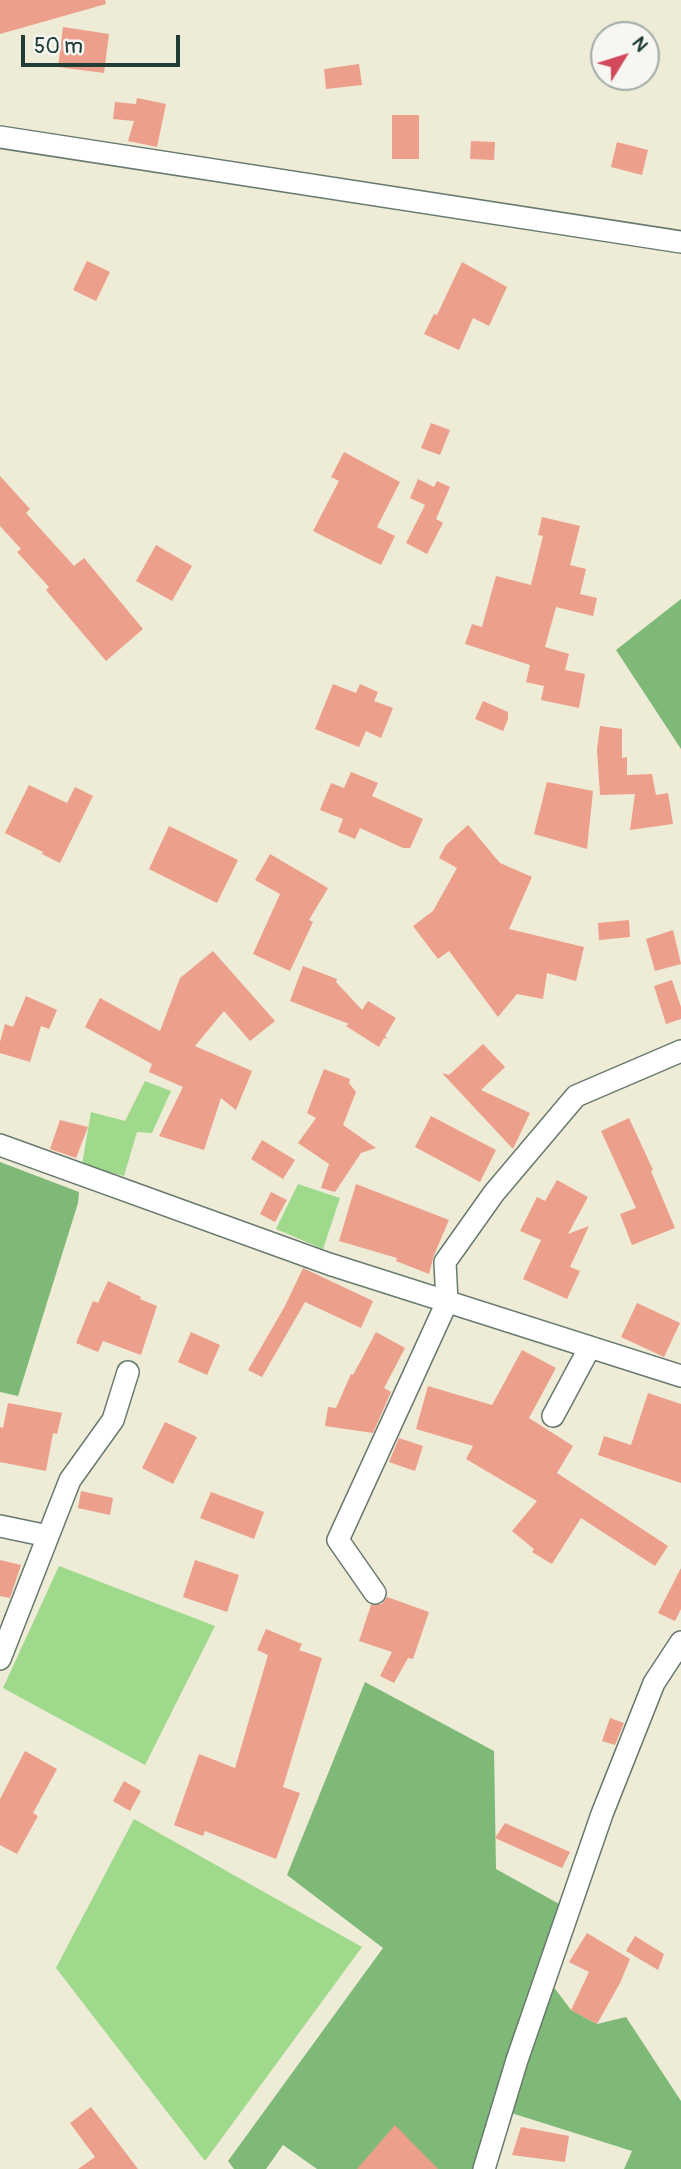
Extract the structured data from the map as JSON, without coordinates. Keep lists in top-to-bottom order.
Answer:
{
  "scale_bar": "50 m",
  "north": "top right"
}
